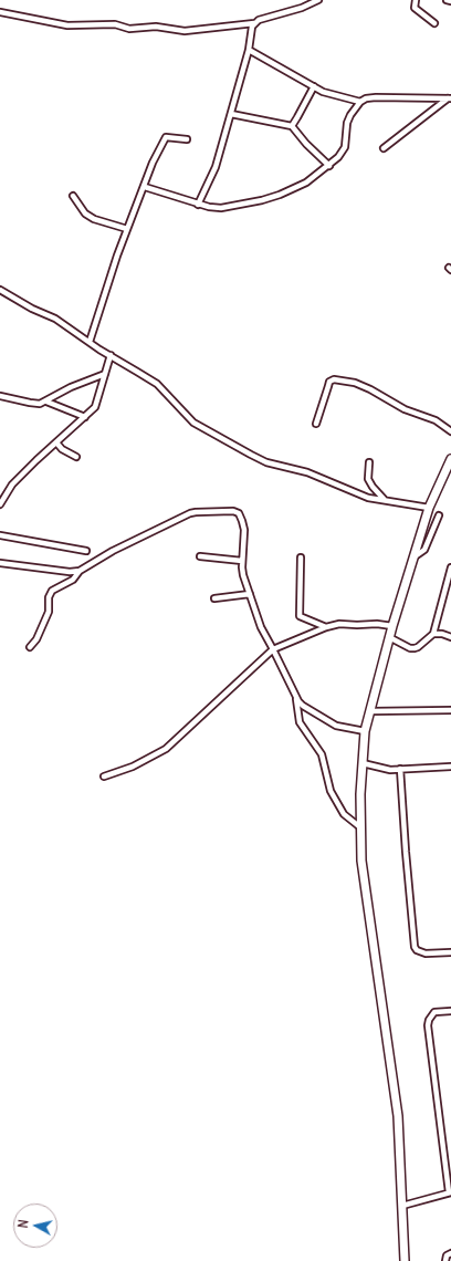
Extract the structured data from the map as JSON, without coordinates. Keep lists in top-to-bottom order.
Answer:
{
  "north": "left"
}
